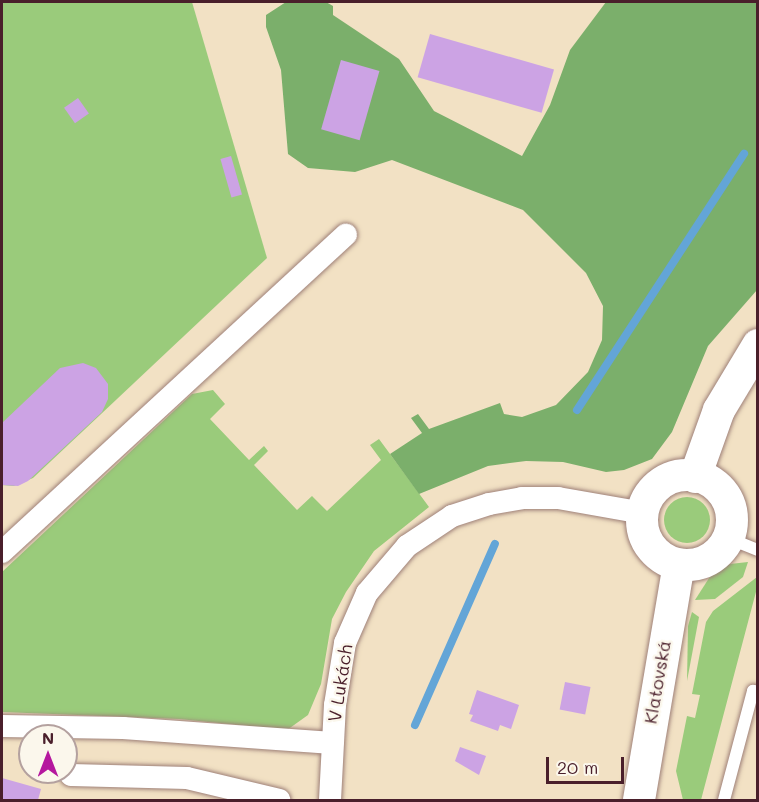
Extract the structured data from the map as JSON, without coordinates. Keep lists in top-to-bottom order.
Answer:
{
  "streets": {
    "main road": ["Klatovská"],
    "street": ["V Lukách"]
  },
  "crossings": [
    ["Klatovská", "V Lukách"]
  ],
  "scale_bar": "20 m",
  "north": "top"
}
